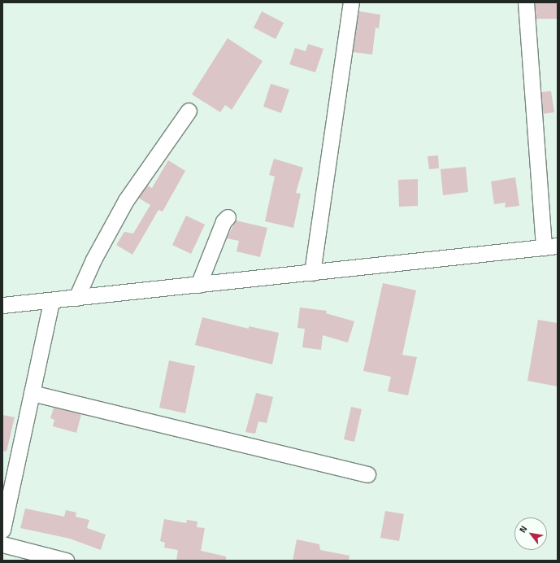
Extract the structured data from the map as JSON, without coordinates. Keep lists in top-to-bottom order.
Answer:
{
  "north": "top left"
}
